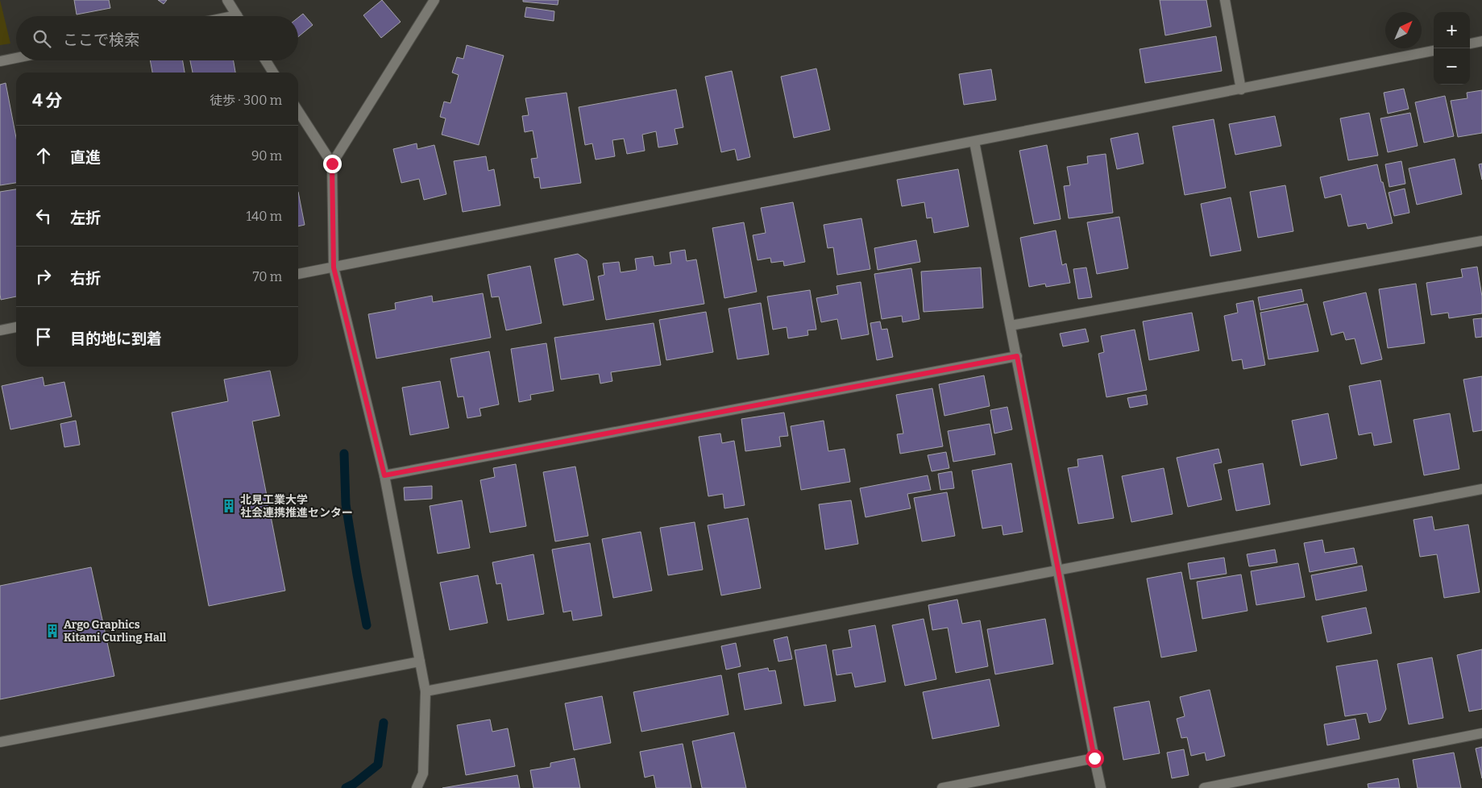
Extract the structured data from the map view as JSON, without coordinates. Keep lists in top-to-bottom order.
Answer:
{
  "places": {
    "building": ["北見工業大学 社会連携推進センター", "Argo Graphics Kitami Curling Hall"]
  },
  "north": "top right",
  "page": {
    "map_buttons": ["+", "−"],
    "search": "ここで検索",
    "heading": ["4 分", "徒歩 · 300 m"],
    "list": [
      ["直進", "90 m"],
      ["左折", "140 m"],
      ["右折", "70 m"],
      "目的地に到着"
    ]
  }
}
